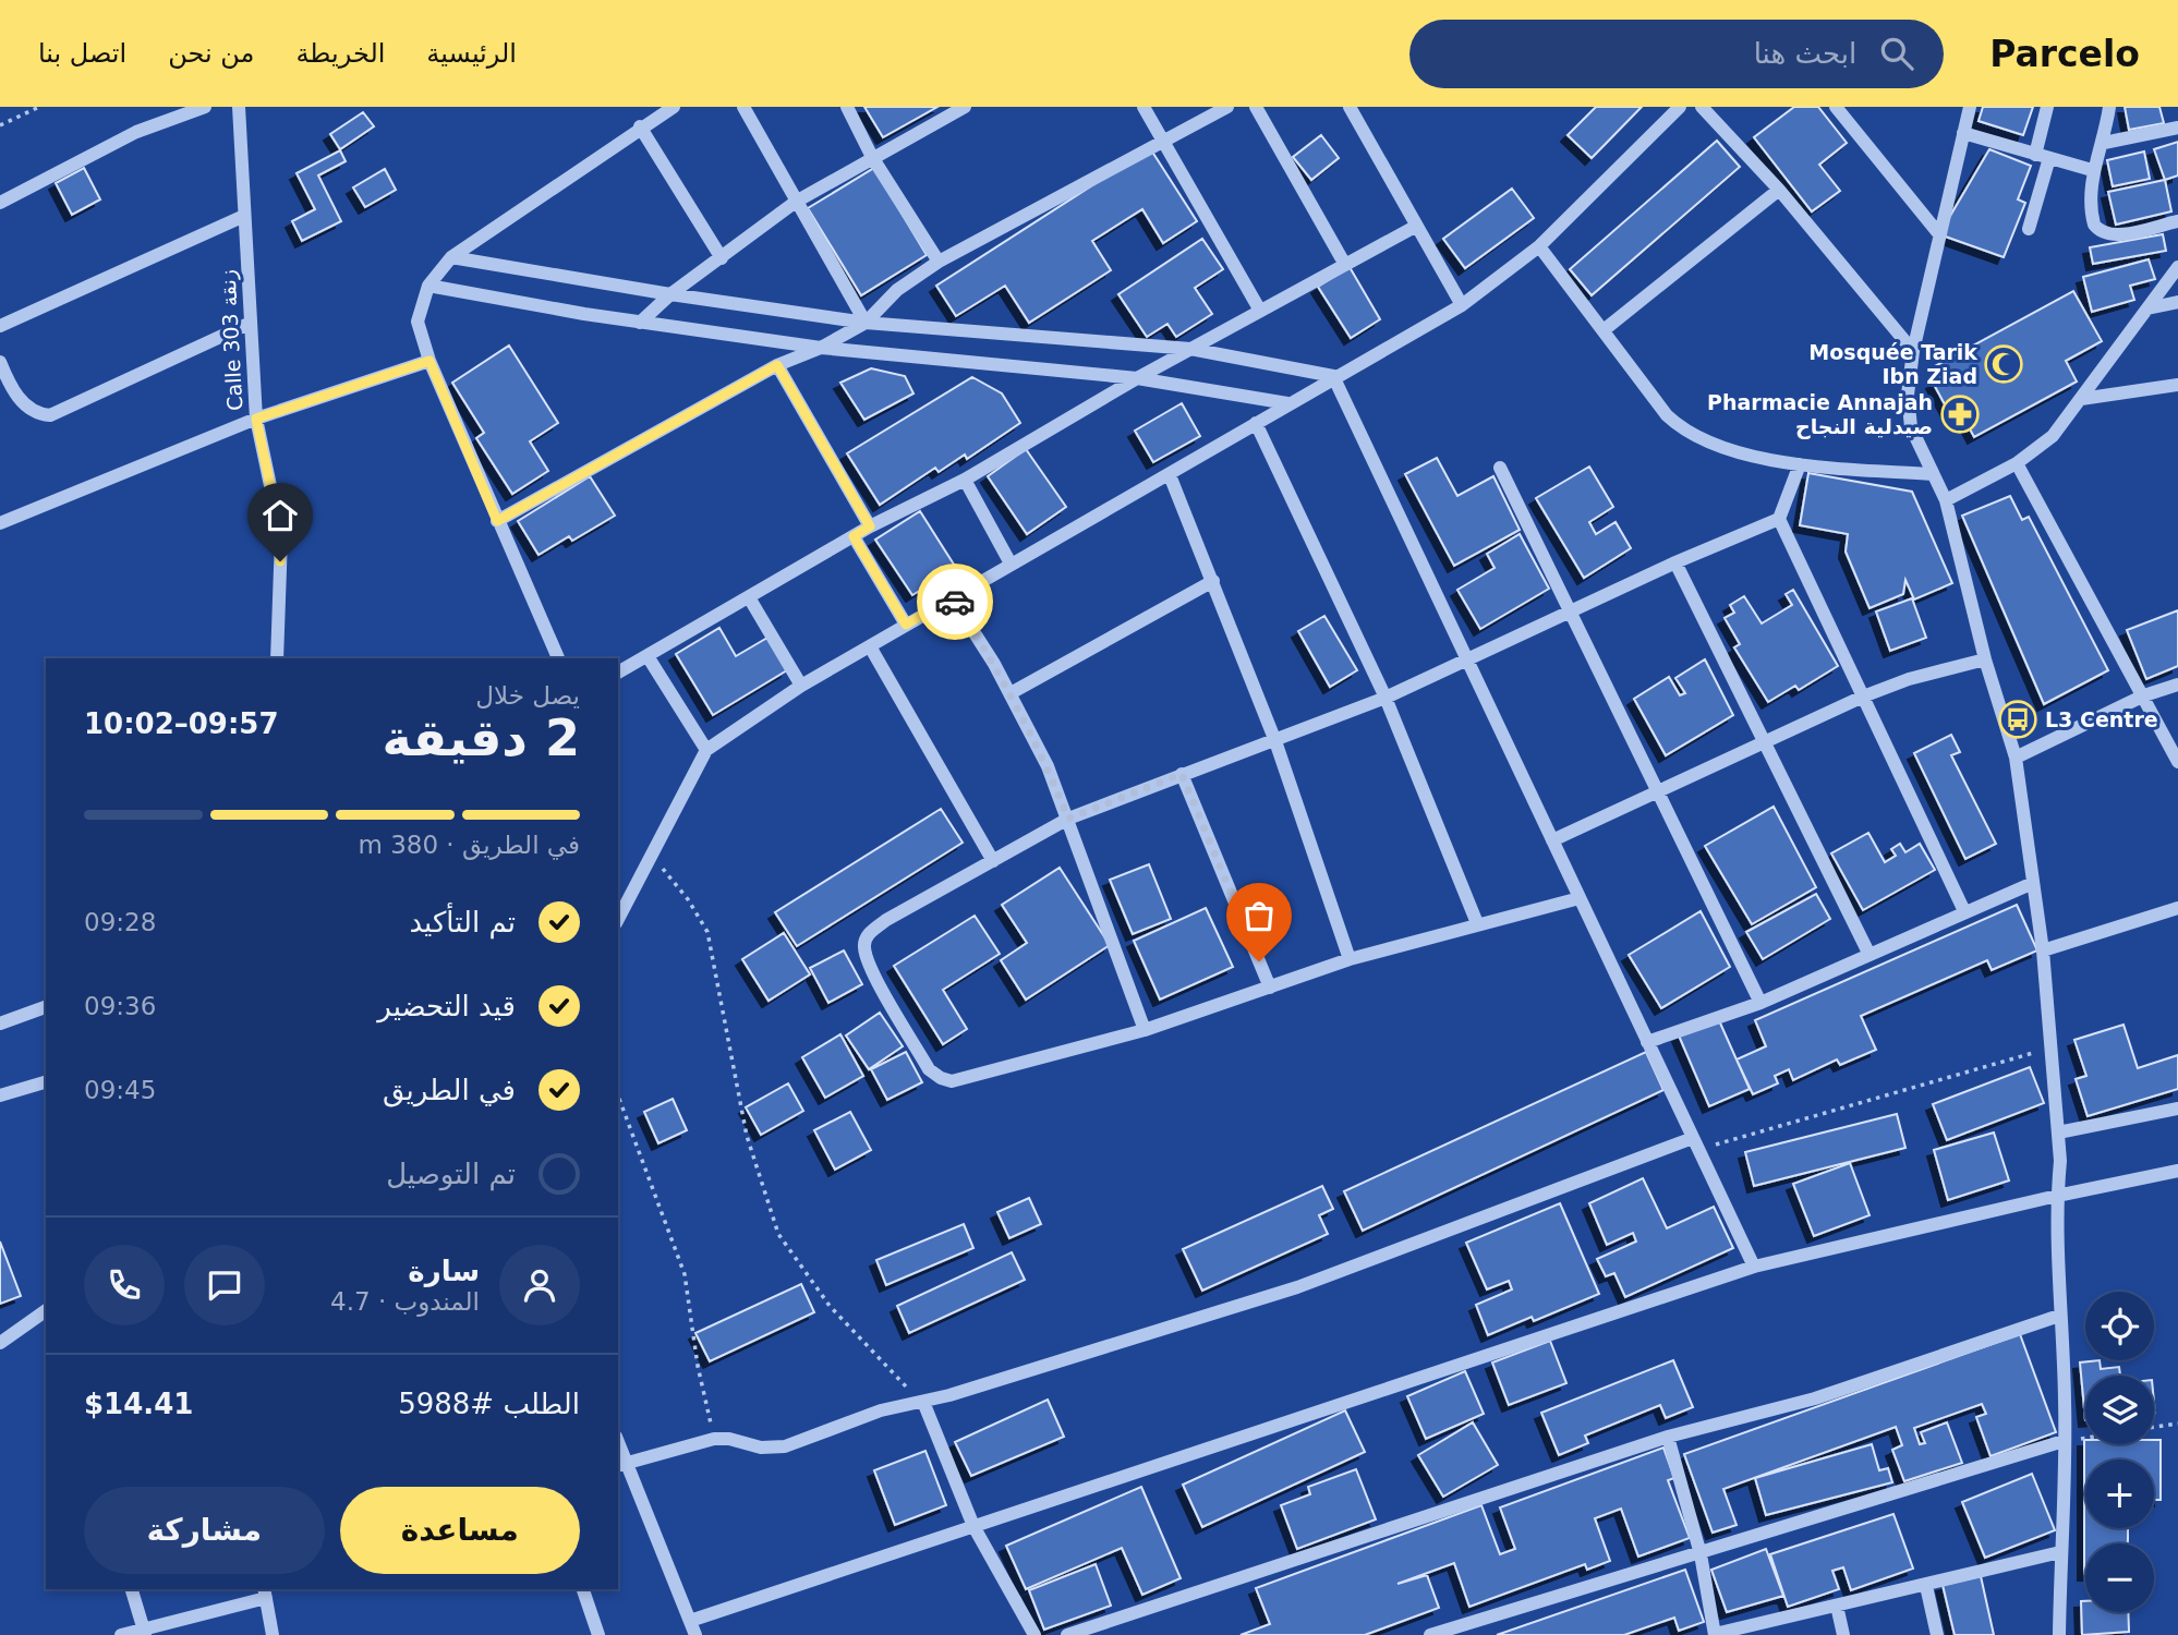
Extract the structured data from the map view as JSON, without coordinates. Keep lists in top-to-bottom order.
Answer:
{
  "streets": {
    "street": ["Calle 303 زنقة"]
  },
  "places": {
    "mosque": ["Mosquée Tarik Ibn Ziad"],
    "pharmacy": ["Pharmacie Annajah صيدلية النجاح"],
    "bus stop": ["L3 Centre"]
  },
  "page": {
    "header": "Parcelo",
    "search": "ابحث هنا",
    "nav": [
      "الرئيسية",
      "الخريطة",
      "من نحن",
      "اتصل بنا"
    ],
    "heading": ["2 دقيقة", "يصل خلال", "09:57–10:02"],
    "panel": [
      "سارة",
      "المندوب · 4.7",
      "الطلب #5988",
      "$14.41"
    ],
    "bar": "في الطريق · 380 m",
    "list": [
      ["تم التأكيد", "09:28"],
      ["قيد التحضير", "09:36"],
      ["في الطريق", "09:45"],
      "تم التوصيل"
    ],
    "map_buttons": ["+", "−"],
    "buttons": ["مساعدة", "مشاركة"]
  }
}
